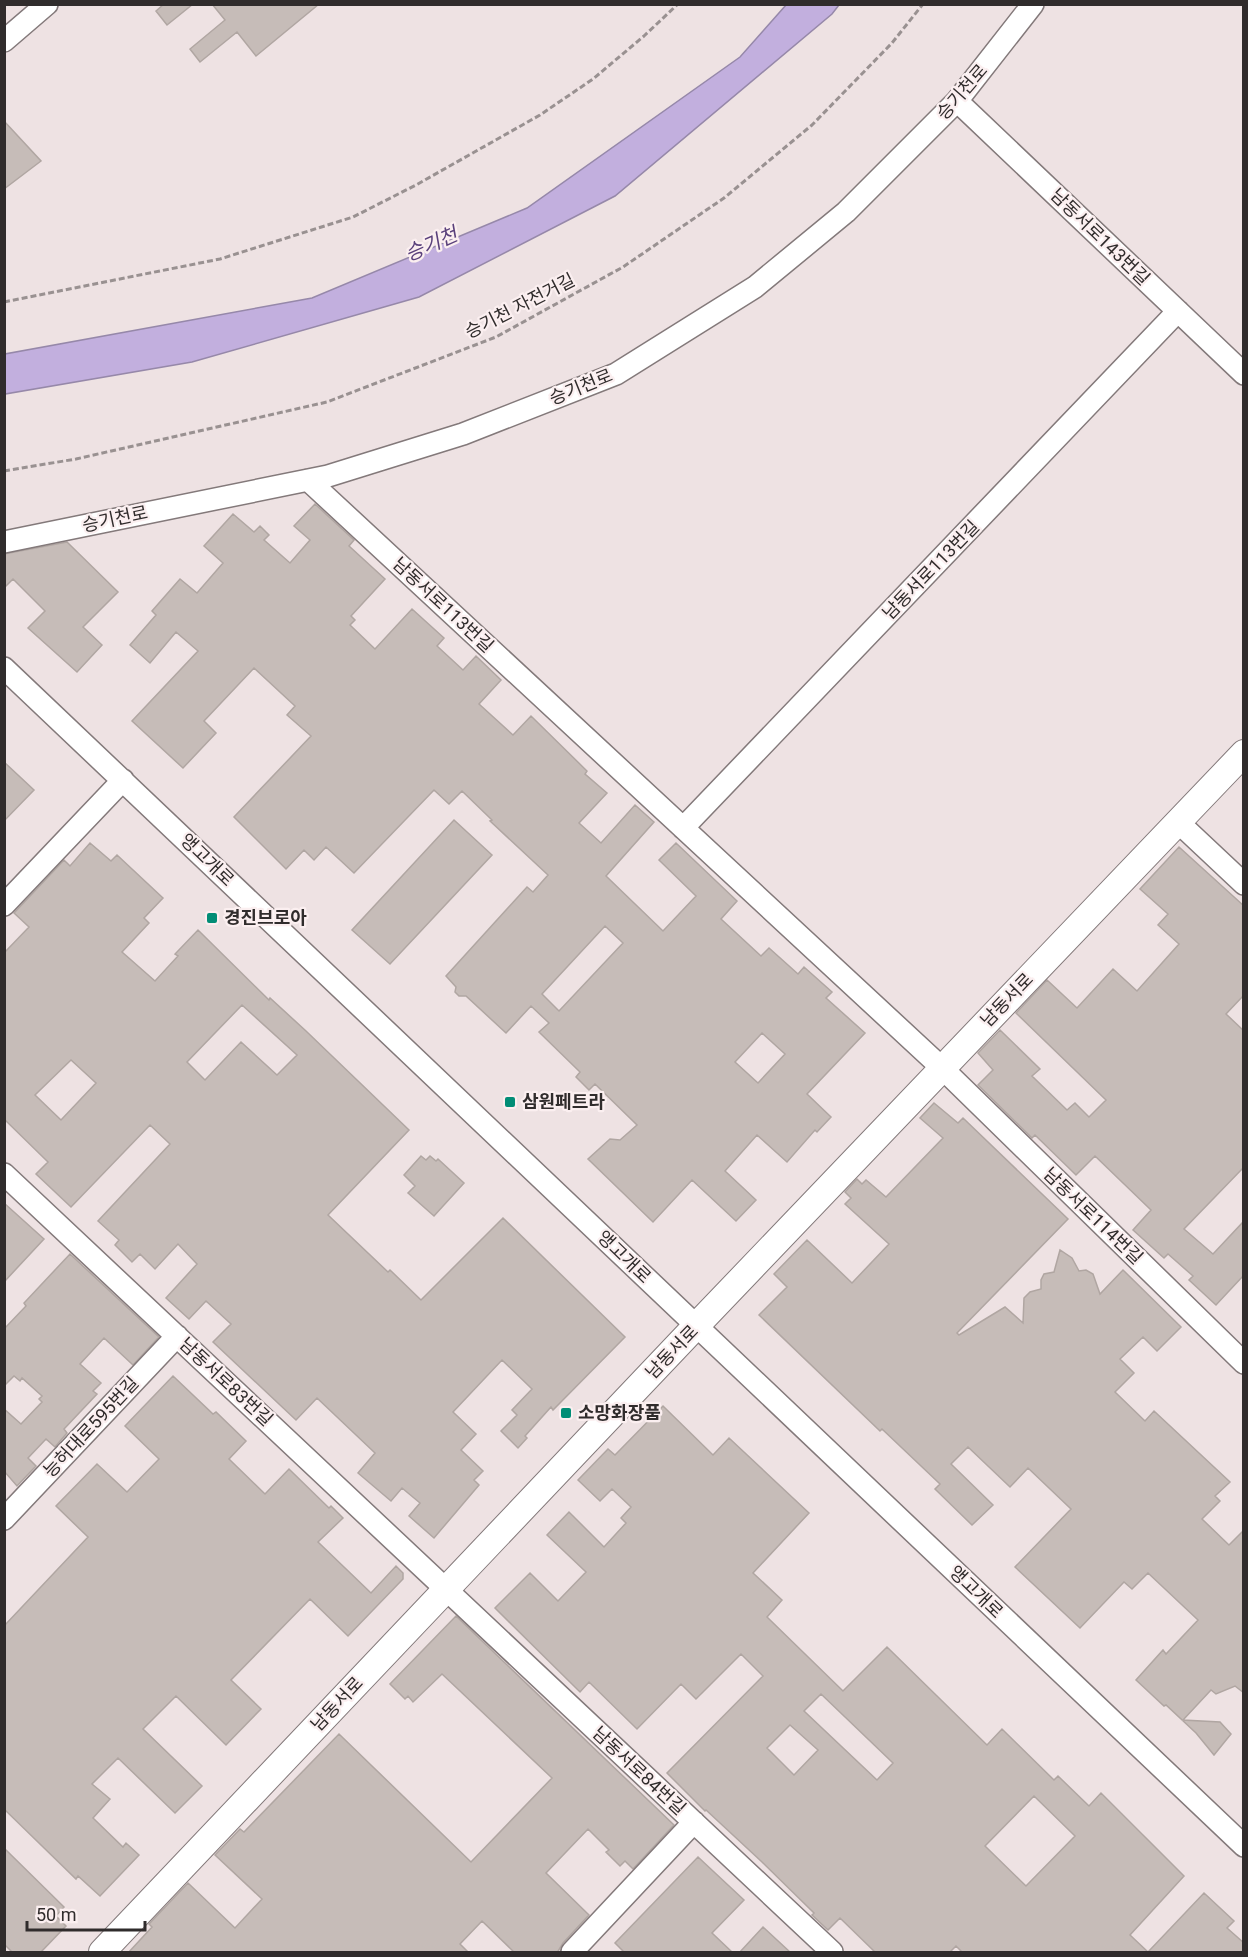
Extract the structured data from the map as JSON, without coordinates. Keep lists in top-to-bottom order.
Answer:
{
  "streets": {
    "main road": ["남동서로"],
    "street": [
      "승기천로",
      "남동서로143번길",
      "남동서로113번길",
      "앵고개로",
      "남동서로114번길",
      "남동서로83번길",
      "능허대로595번길",
      "남동서로84번길"
    ],
    "path": ["승기천 자전거길"]
  },
  "crossings": [
    ["승기천로", "남동서로143번길"],
    ["승기천로", "남동서로113번길"],
    ["남동서로143번길", "남동서로113번길"],
    ["남동서로113번길", "남동서로"],
    ["남동서로113번길", "남동서로114번길"],
    ["앵고개로", "남동서로"],
    ["남동서로", "남동서로114번길"],
    ["남동서로", "남동서로83번길"],
    ["남동서로", "남동서로84번길"],
    ["남동서로83번길", "능허대로595번길"],
    ["남동서로83번길", "남동서로84번길"]
  ],
  "water": ["승기천"],
  "places": {
    "transit": ["경진브로아", "삼원페트라", "소망화장품"]
  },
  "scale_bar": "50 m"
}
